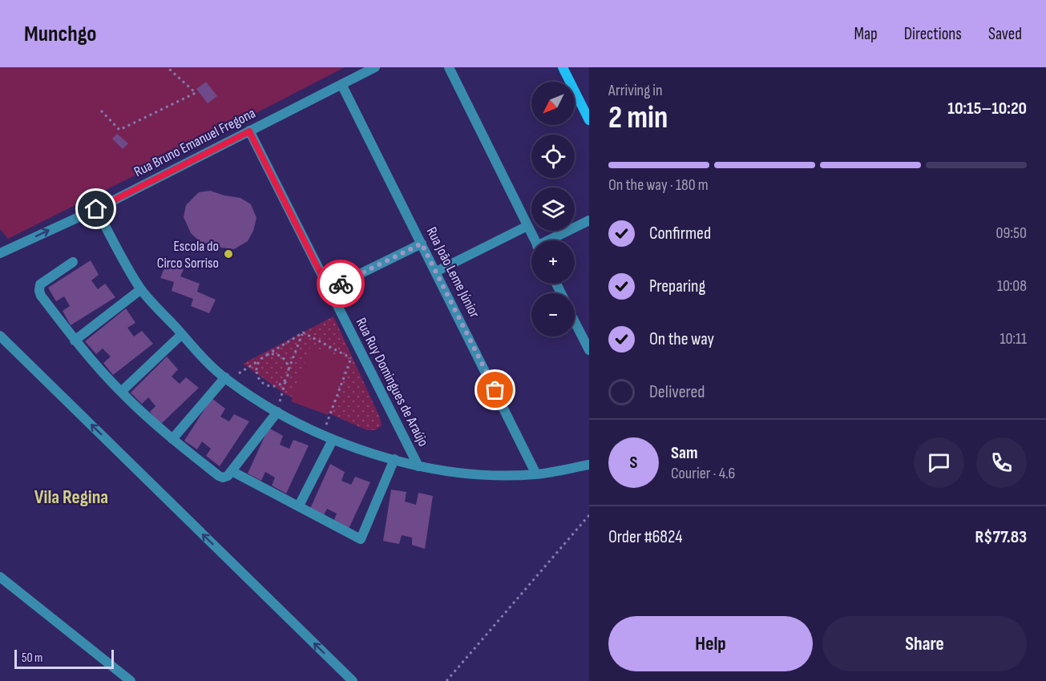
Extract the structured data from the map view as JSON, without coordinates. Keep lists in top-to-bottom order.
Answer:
{
  "streets": {
    "street": ["Rua Bruno Emanuel Fregona", "Rua João Leme Júnior", "Rua Ruy Domingues de Araújo"]
  },
  "crossings": [
    ["Rua Bruno Emanuel Fregona", "Rua João Leme Júnior"],
    ["Rua Bruno Emanuel Fregona", "Rua Ruy Domingues de Araújo"]
  ],
  "districts": ["Vila Regina"],
  "places": ["Escola do Circo Sorriso"],
  "scale_bar": "50 m",
  "north": "bottom left",
  "page": {
    "header": "Munchgo",
    "nav": ["Map", "Directions", "Saved"],
    "heading": ["2 min", "Arriving in", "10:15–10:20"],
    "panel": [
      "Sam",
      "Courier · 4.6",
      "Order #6824",
      "R$77.83"
    ],
    "map_buttons": ["+", "−"],
    "bar": "On the way · 180 m",
    "list": [
      ["Confirmed", "09:50"],
      ["Preparing", "10:08"],
      ["On the way", "10:11"],
      "Delivered"
    ],
    "round": "S",
    "buttons": ["Help", "Share"],
    "scale": "50 m"
  }
}
